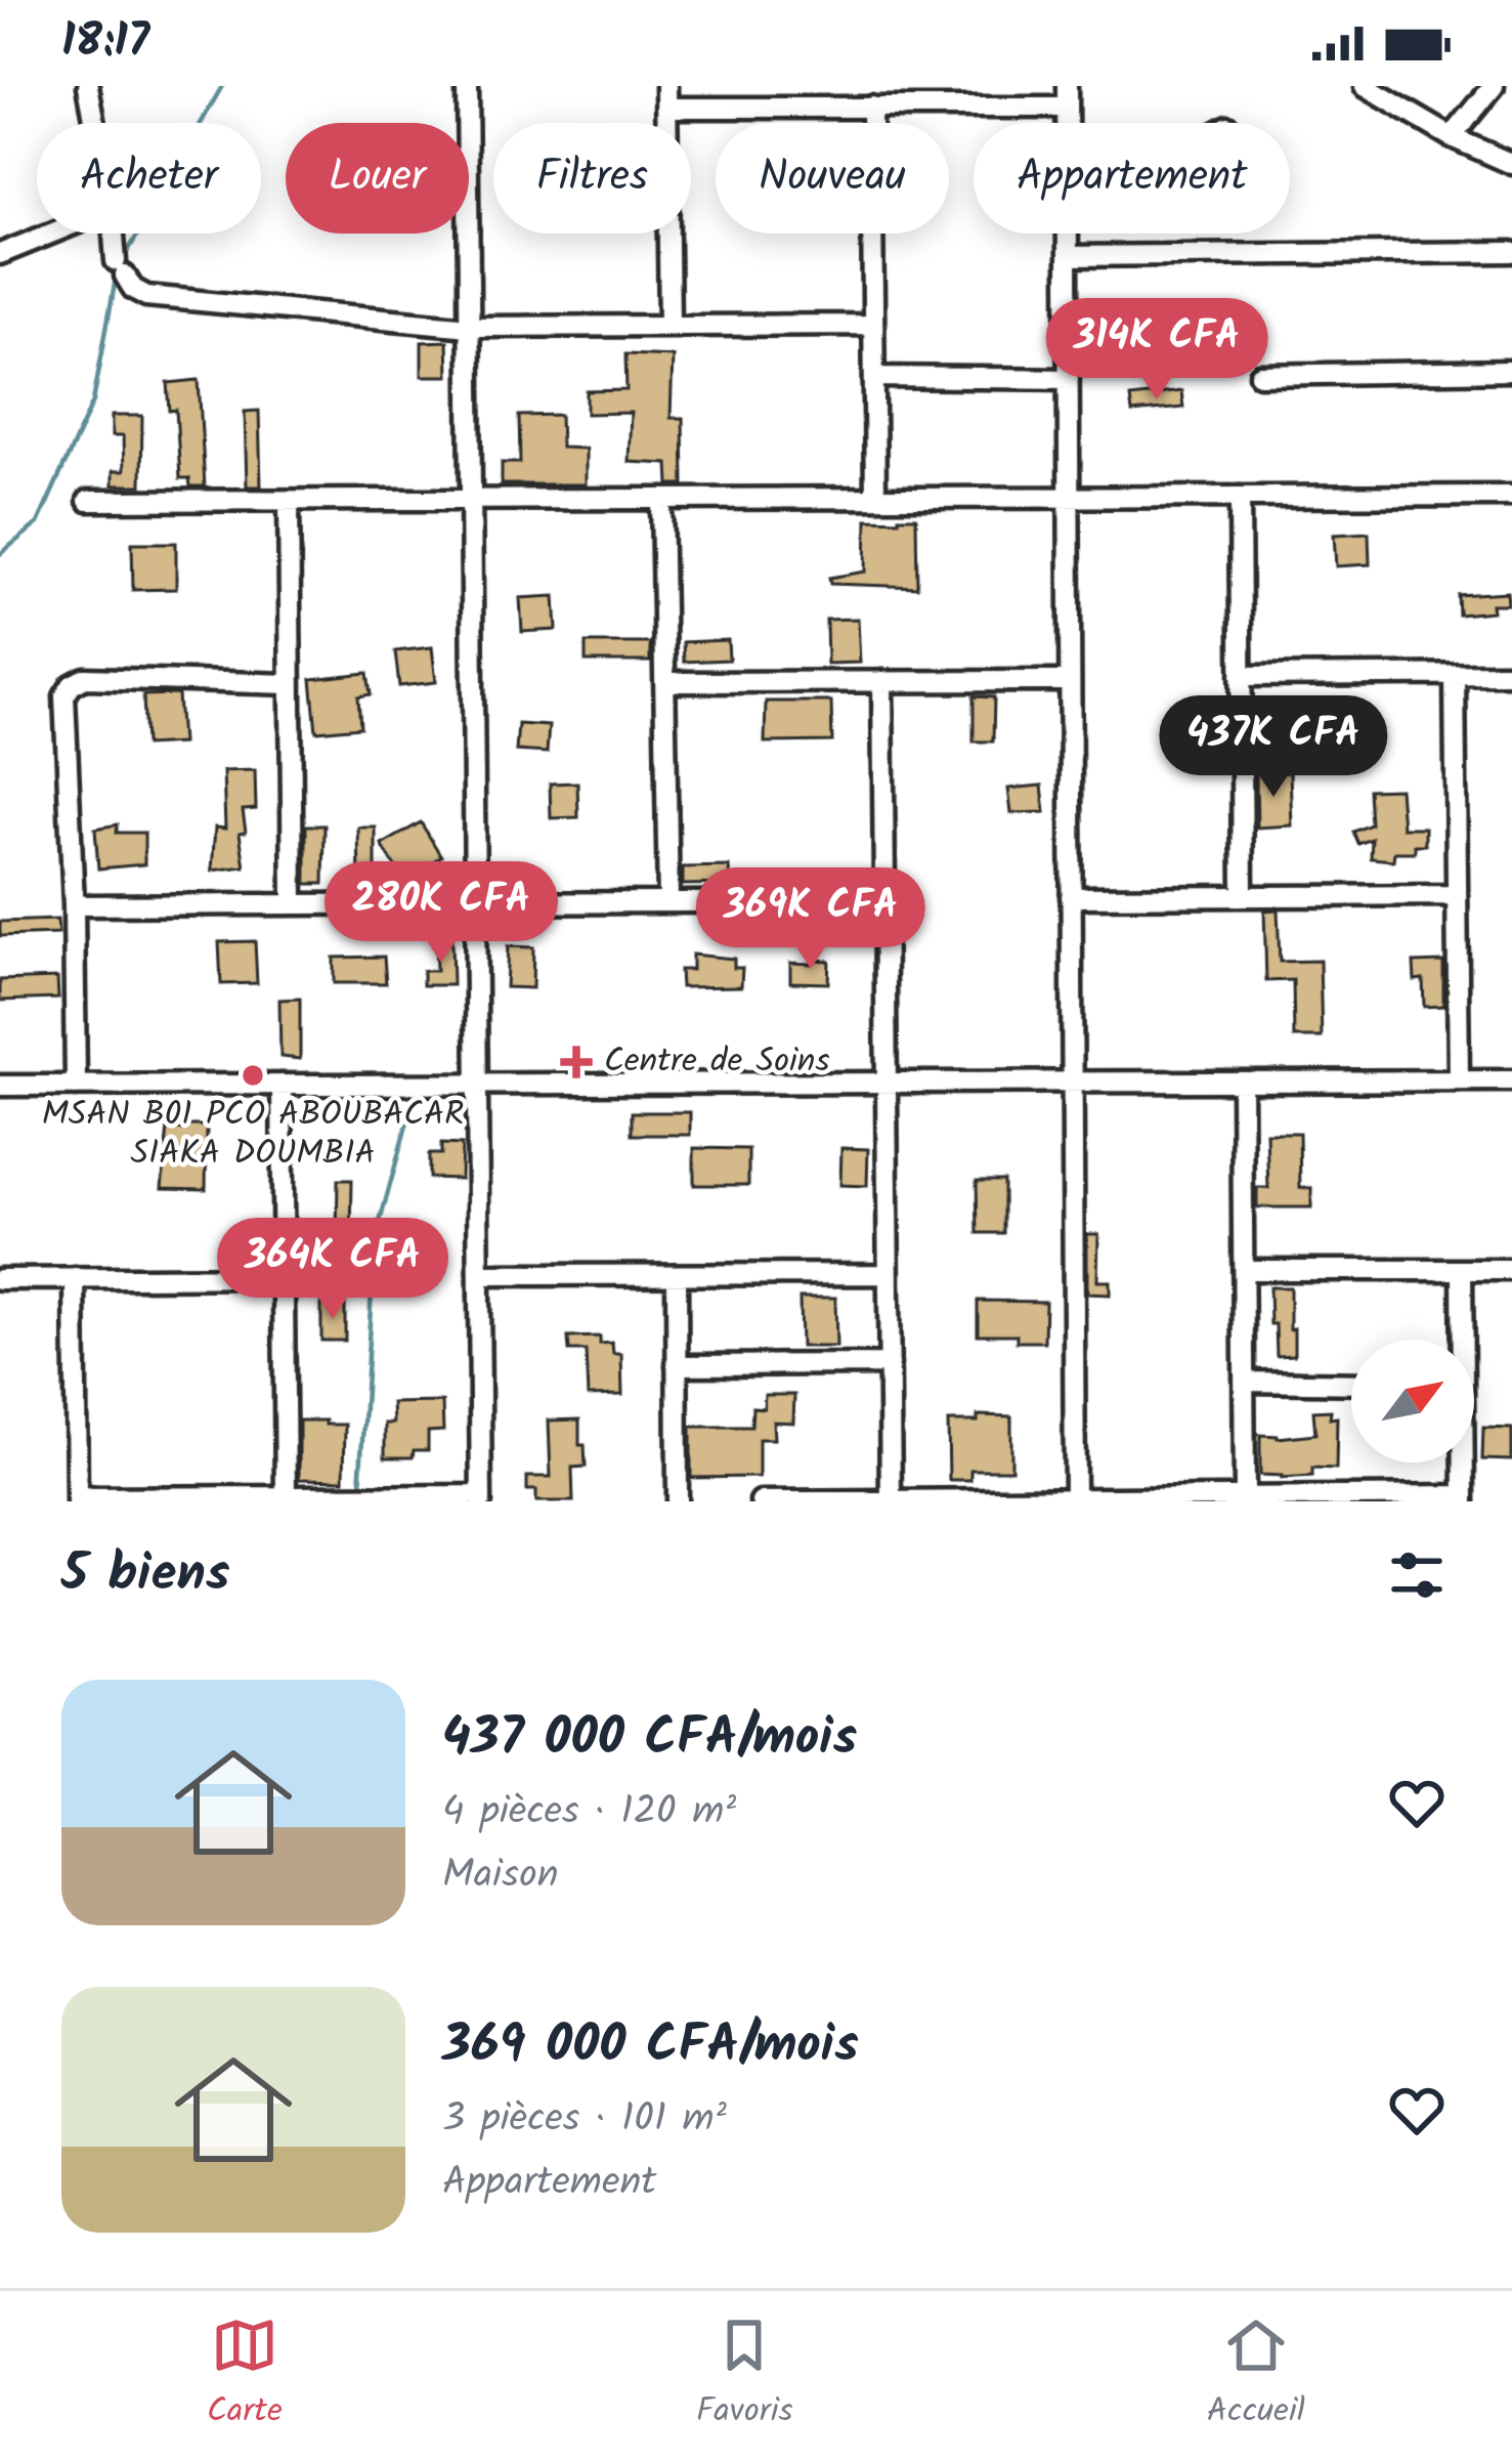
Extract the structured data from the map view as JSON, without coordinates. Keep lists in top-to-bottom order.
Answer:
{
  "places": {
    "health": ["Centre de Soins"],
    "other": ["MSAN B01 PCO ABOUBACAR SIAKA DOUMBIA"]
  },
  "north": "top right",
  "page": {
    "status": "18:17",
    "chip": [
      "Acheter",
      "Louer",
      "Filtres",
      "Nouveau",
      "Appartement"
    ],
    "price": [
      "314K CFA",
      "437K CFA",
      "280K CFA",
      "369K CFA",
      "364K CFA"
    ],
    "heading": "5 biens",
    "list": [
      {
        "name": "437 000 CFA/mois",
        "note": "4 pièces · 120 m² · Maison"
      },
      {
        "name": "369 000 CFA/mois",
        "note": "3 pièces · 101 m² · Appartement"
      }
    ],
    "tabs": ["Carte", "Favoris", "Accueil"]
  }
}
